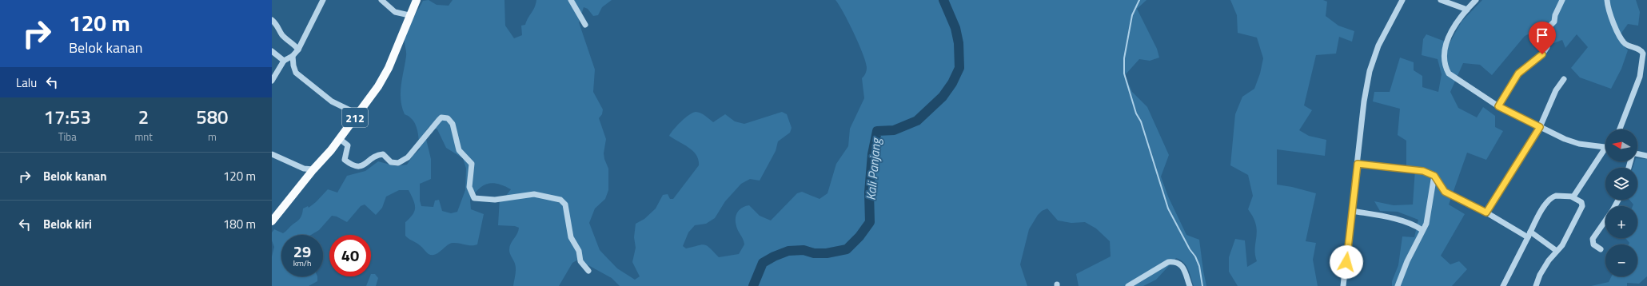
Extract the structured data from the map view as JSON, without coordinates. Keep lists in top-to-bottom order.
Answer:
{
  "streets": {
    "main road": ["212"]
  },
  "water": ["Kali Panjang"],
  "north": "left",
  "page": {
    "turn": ["120 m", "Belok kanan"],
    "then": "Lalu",
    "eta": [
      "17:53",
      "Tiba",
      "2",
      "mnt",
      "580",
      "m"
    ],
    "map_buttons": ["+", "−"],
    "list": [
      {
        "name": "Belok kanan",
        "value": "120 m"
      },
      {
        "name": "Belok kiri",
        "value": "180 m"
      }
    ],
    "speed": "29 km/h",
    "limit": "40"
  }
}
